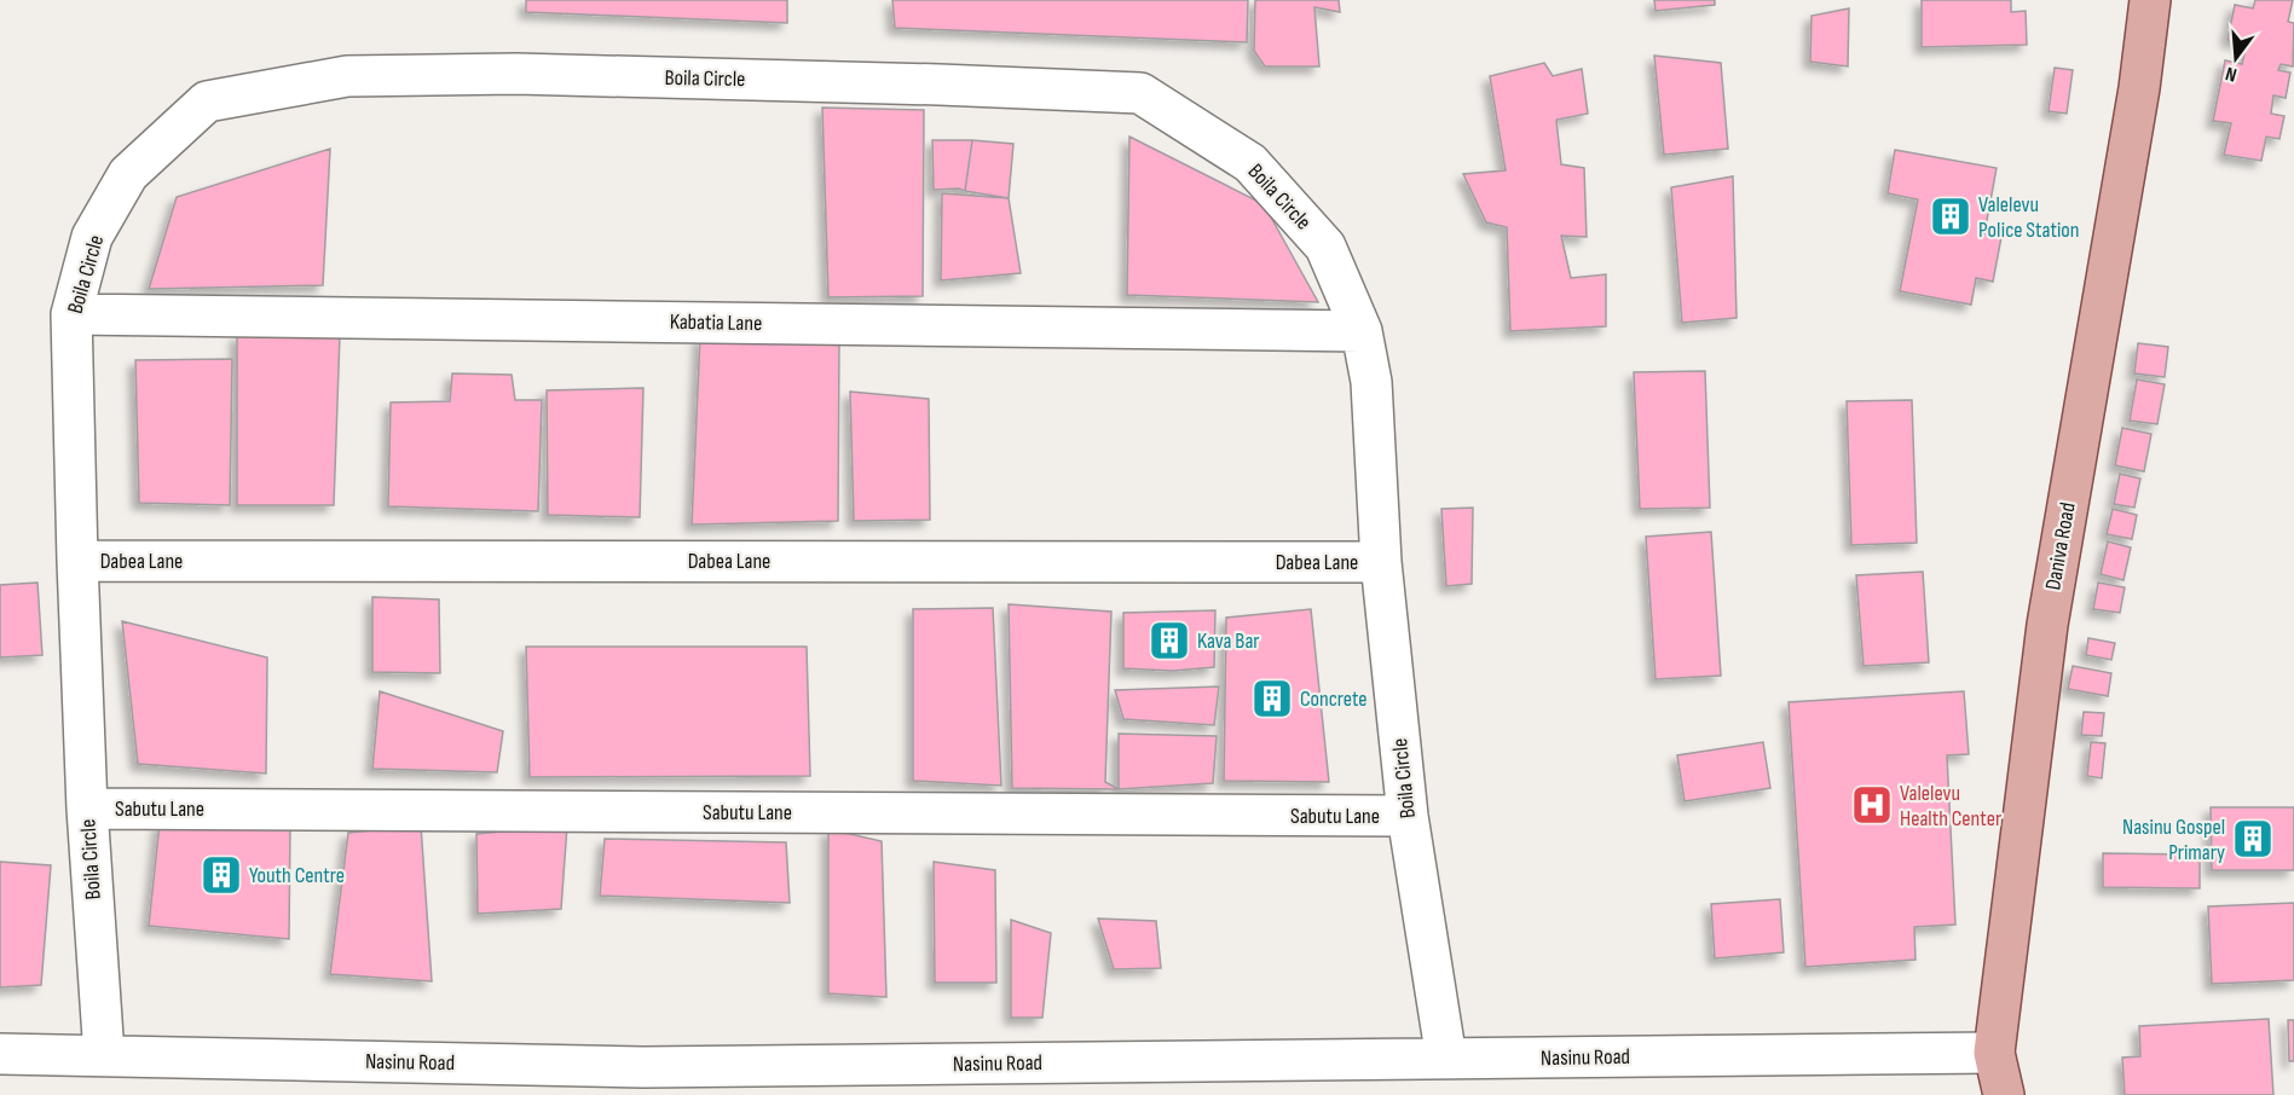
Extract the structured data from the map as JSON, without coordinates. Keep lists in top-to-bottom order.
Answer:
{
  "streets": {
    "main road": ["Daniva Road"],
    "street": [
      "Boila Circle",
      "Kabatia Lane",
      "Dabea Lane",
      "Sabutu Lane",
      "Nasinu Road"
    ]
  },
  "crossings": [
    ["Boila Circle", "Kabatia Lane"],
    ["Boila Circle", "Dabea Lane"],
    ["Boila Circle", "Sabutu Lane"],
    ["Boila Circle", "Nasinu Road"],
    ["Daniva Road", "Nasinu Road"]
  ],
  "places": {
    "building": [
      "Valelevu Police Station",
      "Kava Bar",
      "Concrete",
      "Nasinu Gospel Primary",
      "Youth Centre"
    ],
    "hospital": ["Valelevu Health Center"]
  },
  "north": "bottom"
}
